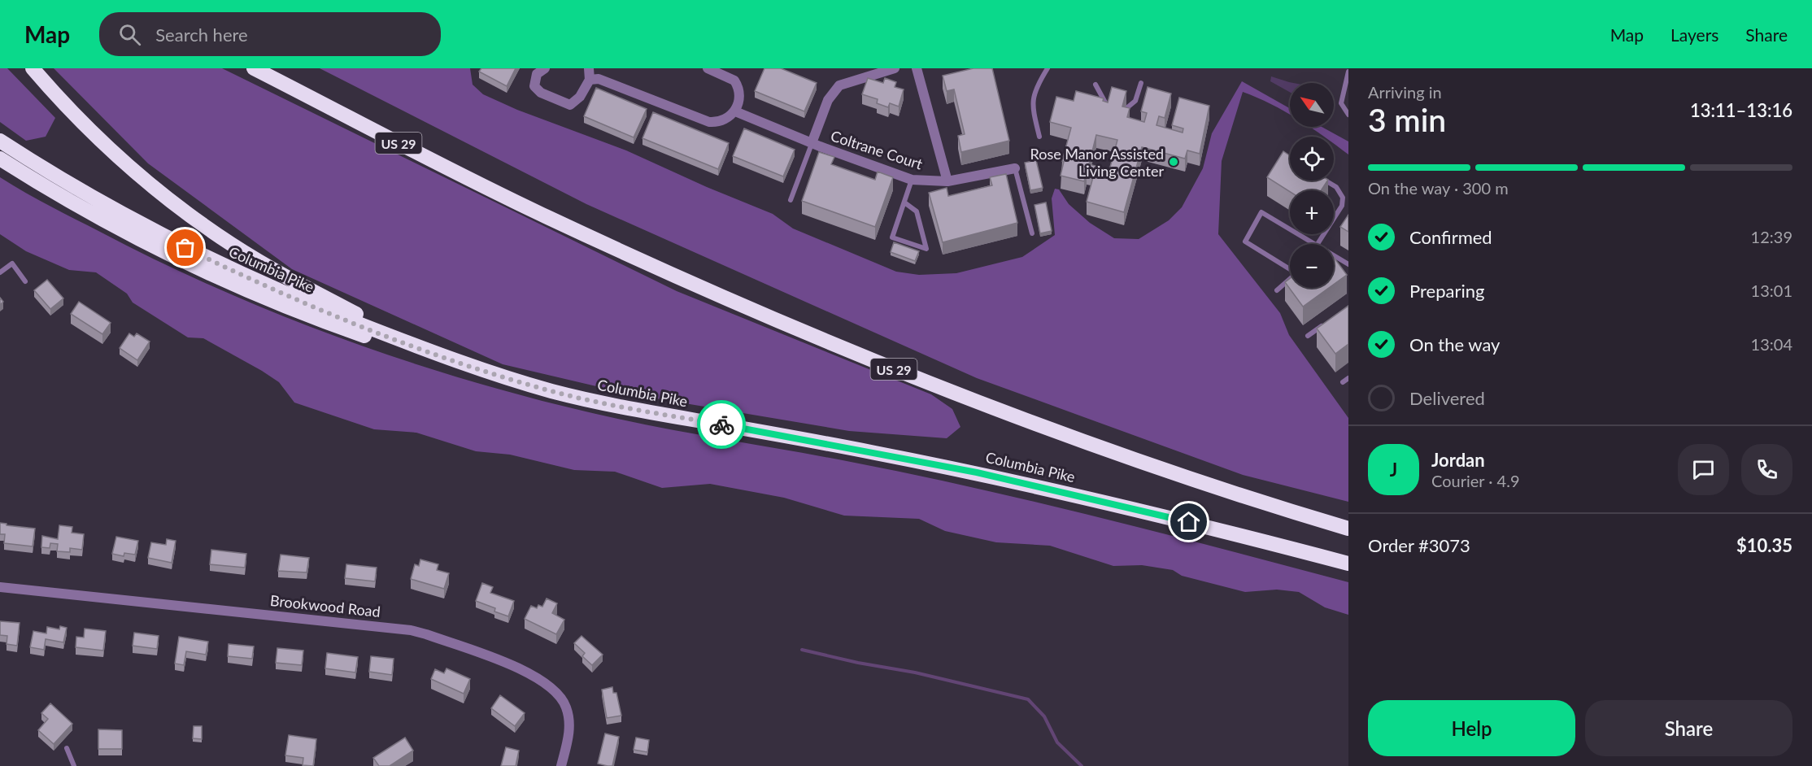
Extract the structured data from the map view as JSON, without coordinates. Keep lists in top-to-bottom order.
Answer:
{
  "streets": {
    "highway": ["US 29", "Columbia Pike"],
    "street": ["Coltrane Court", "Brookwood Road"]
  },
  "places": ["Rose Manor Assisted Living Center"],
  "north": "top left",
  "page": {
    "header": "Map",
    "search": "Search here",
    "nav": ["Map", "Layers", "Share"],
    "heading": ["3 min", "Arriving in", "13:11–13:16"],
    "panel": [
      "Jordan",
      "Courier · 4.9",
      "Order #3073",
      "$10.35"
    ],
    "map_buttons": ["+", "−"],
    "bar": "On the way · 300 m",
    "list": [
      ["Confirmed", "12:39"],
      ["Preparing", "13:01"],
      ["On the way", "13:04"],
      "Delivered"
    ],
    "round": "J",
    "buttons": ["Help", "Share"]
  }
}
